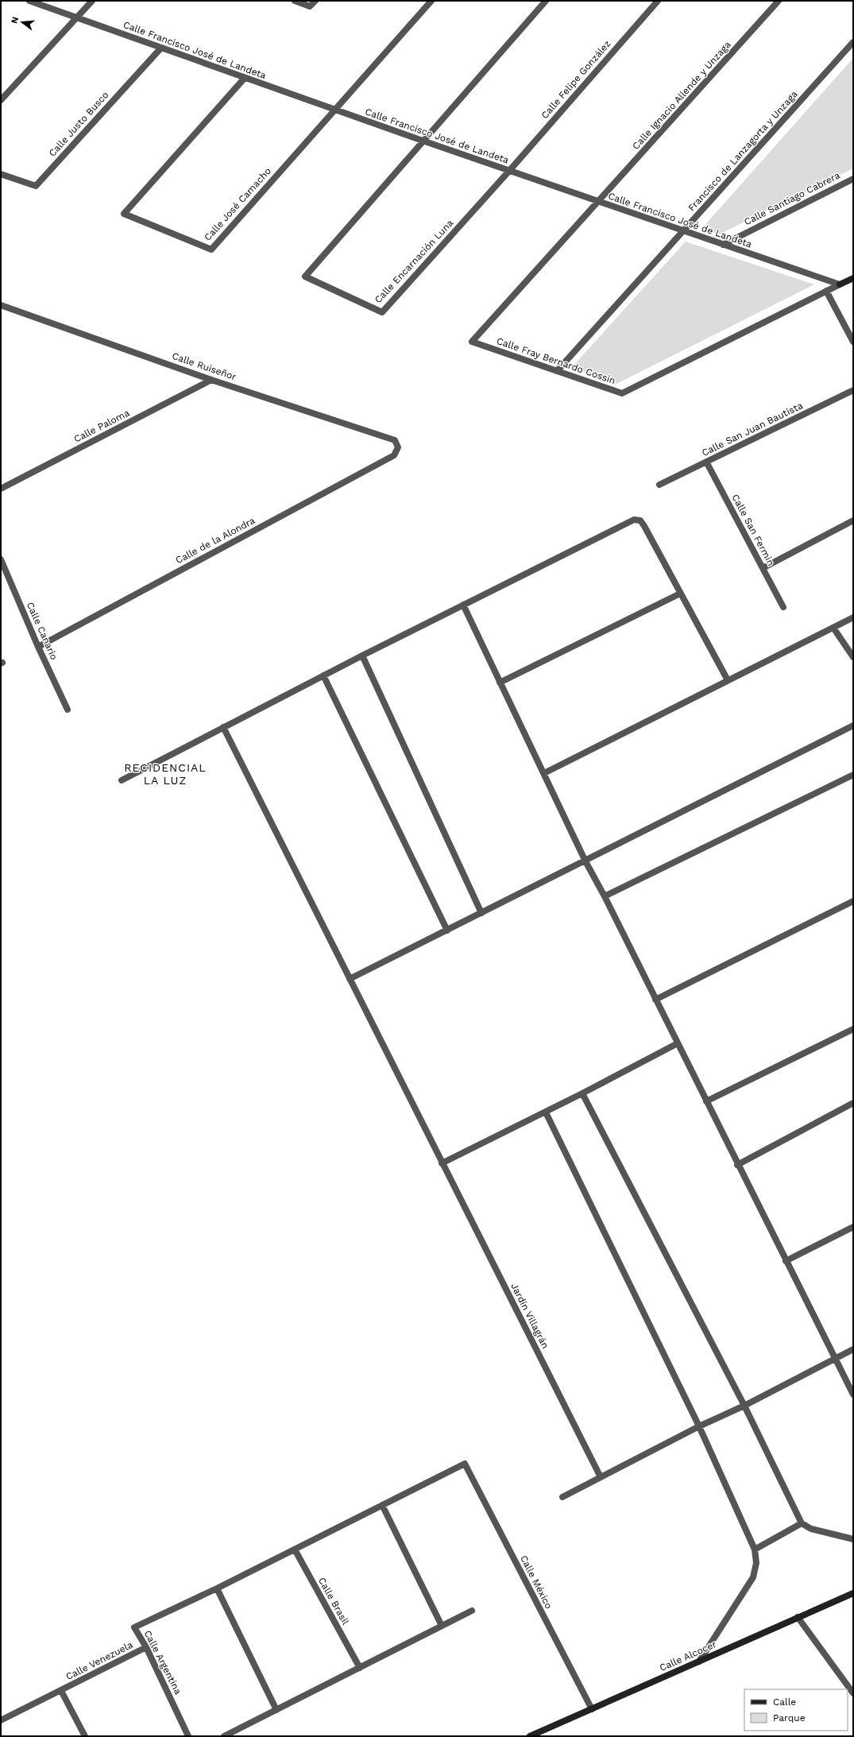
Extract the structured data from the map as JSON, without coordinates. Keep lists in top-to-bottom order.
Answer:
{
  "streets": {
    "street": [
      "Calle Francisco José de Landeta",
      "Calle Felipe González",
      "Calle Ignacio Allende y Unzaga",
      "Calle Justo Busco",
      "Francisco de Lanzagorta y Unzaga",
      "Calle Santiago Cabrera",
      "Calle José Camacho",
      "Calle Encarnación Luna",
      "Calle Fray Bernardo Cossin",
      "Calle Ruiseñor",
      "Calle Paloma",
      "Calle San Juan Bautista",
      "Calle San Fermin",
      "Calle de la Alondra",
      "Calle Canario",
      "Jardín Villagrán",
      "Calle México",
      "Calle Brasil",
      "Calle Alcocer",
      "Calle Venezuela",
      "Calle Argentina"
    ]
  },
  "crossings": [
    ["Calle Francisco José de Landeta", "Calle Felipe González"],
    ["Calle Francisco José de Landeta", "Calle Ignacio Allende y Unzaga"],
    ["Calle Francisco José de Landeta", "Calle Justo Busco"],
    ["Calle Francisco José de Landeta", "Francisco de Lanzagorta y Unzaga"],
    ["Calle Francisco José de Landeta", "Calle Santiago Cabrera"],
    ["Calle Francisco José de Landeta", "Calle José Camacho"],
    ["Calle Francisco José de Landeta", "Calle Encarnación Luna"],
    ["Calle Francisco José de Landeta", "Calle Fray Bernardo Cossin"],
    ["Calle Felipe González", "Calle Encarnación Luna"],
    ["Calle Ignacio Allende y Unzaga", "Calle Fray Bernardo Cossin"],
    ["Francisco de Lanzagorta y Unzaga", "Calle Fray Bernardo Cossin"],
    ["Calle Ruiseñor", "Calle Paloma"],
    ["Calle Ruiseñor", "Calle de la Alondra"],
    ["Calle San Juan Bautista", "Calle San Fermin"],
    ["Calle de la Alondra", "Calle Canario"],
    ["Calle México", "Calle Alcocer"],
    ["Calle Brasil", "Calle Argentina"],
    ["Calle Venezuela", "Calle Argentina"]
  ],
  "districts": ["RECIDENCIAL LA LUZ"],
  "legend": ["Calle", "Parque"],
  "north": "left"
}
